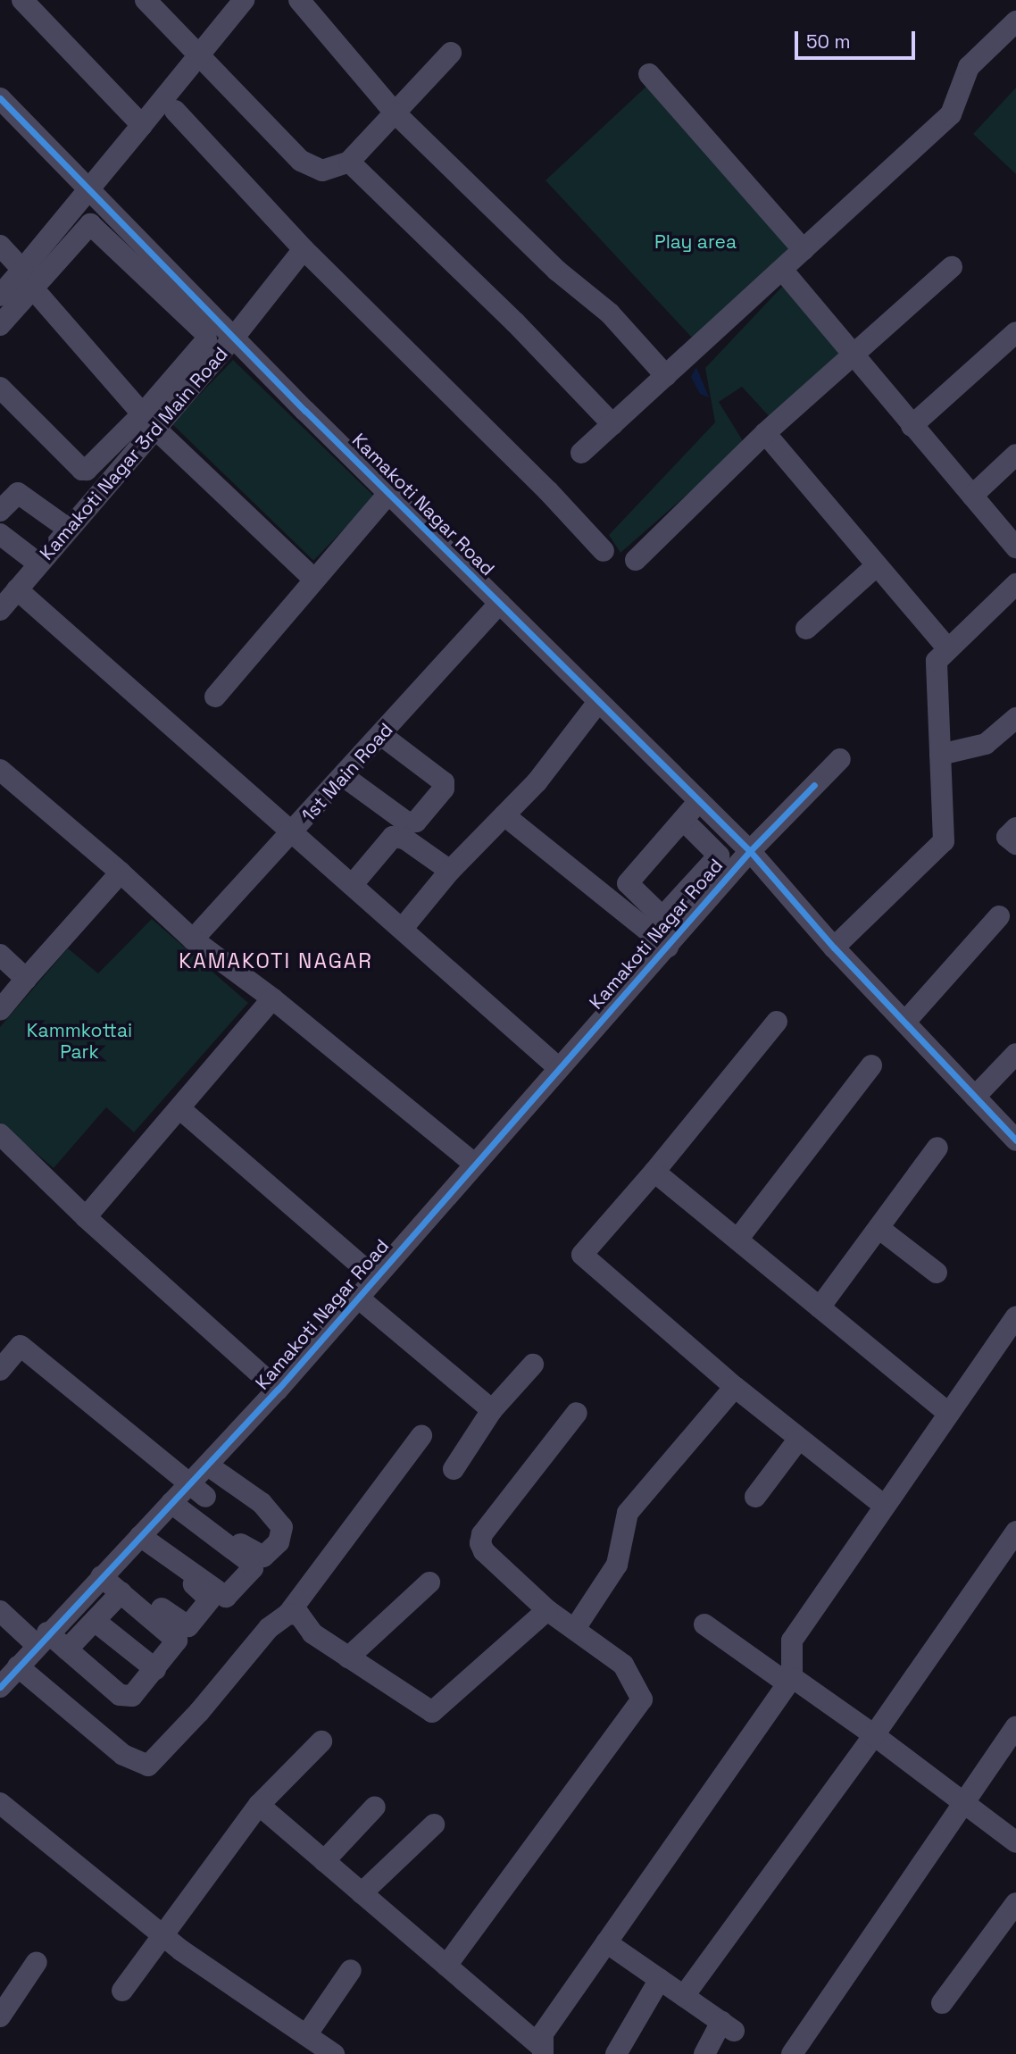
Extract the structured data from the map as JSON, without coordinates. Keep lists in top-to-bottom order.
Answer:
{
  "streets": {
    "street": ["Kamakoti Nagar 3rd Main Road", "Kamakoti Nagar Road", "1st Main Road"]
  },
  "crossings": [
    ["Kamakoti Nagar 3rd Main Road", "Kamakoti Nagar Road"],
    ["Kamakoti Nagar Road", "1st Main Road"]
  ],
  "districts": ["KAMAKOTI NAGAR"],
  "parks": ["Play area", "Kammkottai Park"],
  "scale_bar": "50 m"
}
